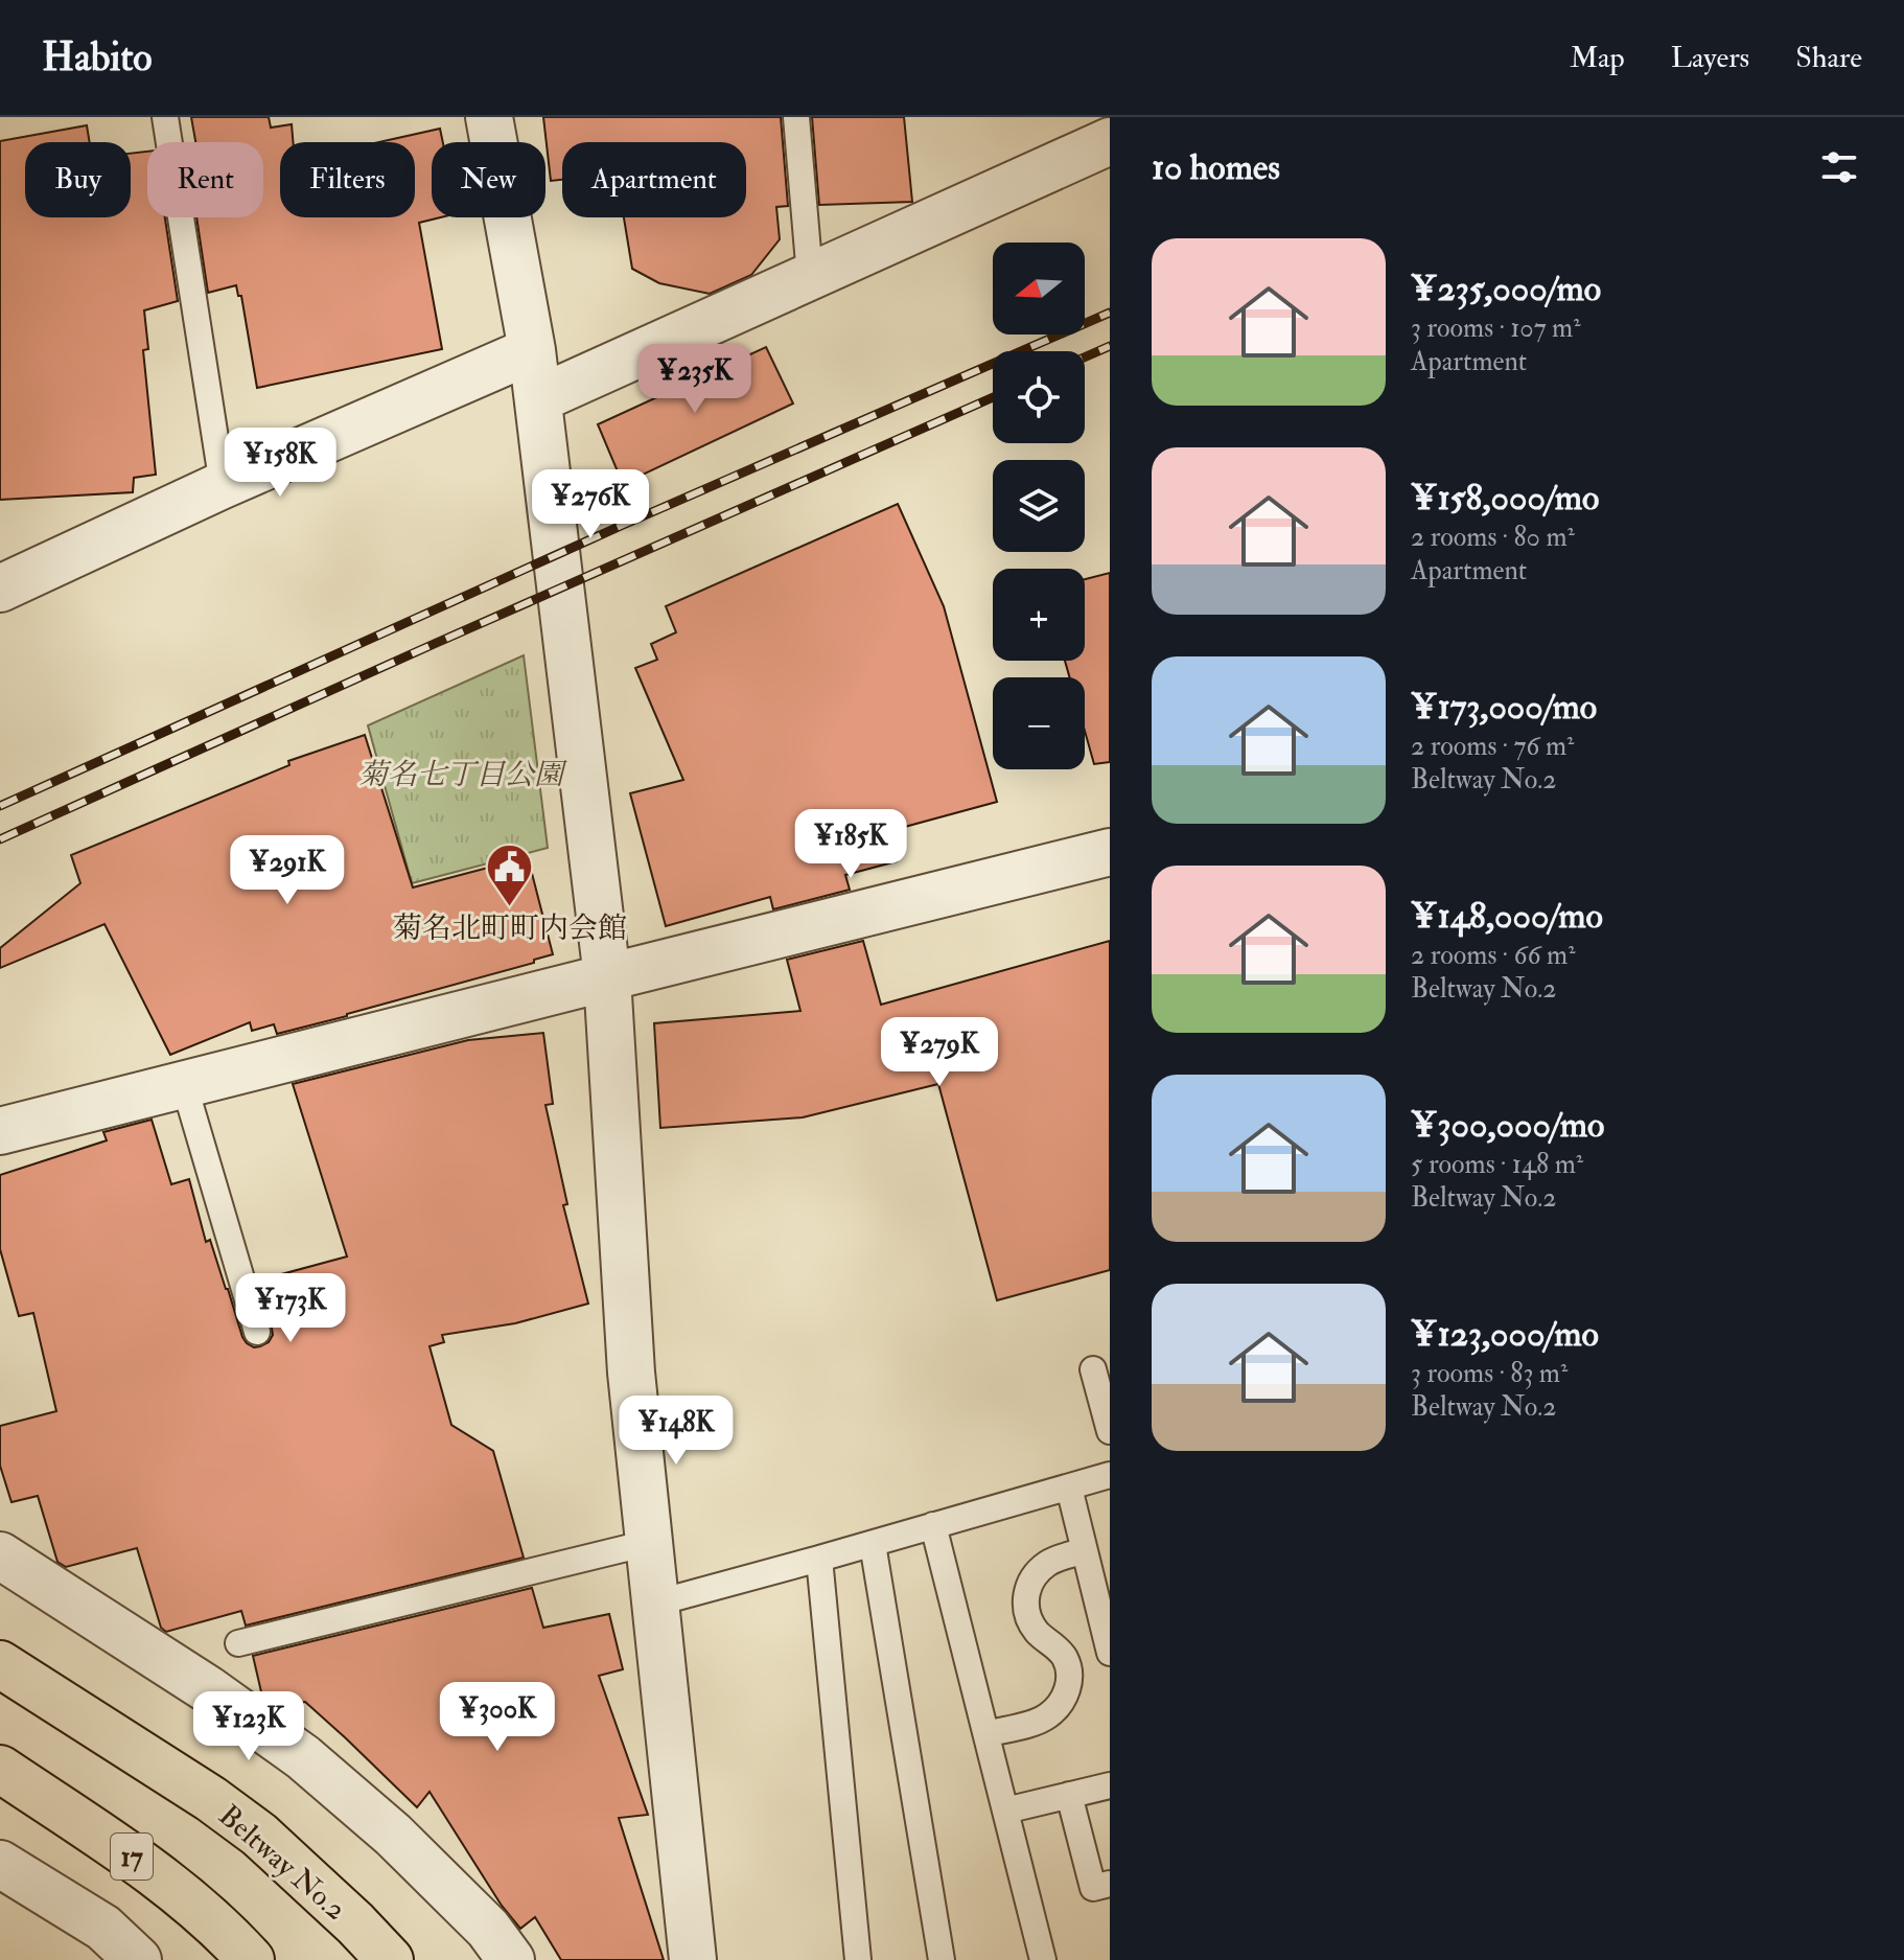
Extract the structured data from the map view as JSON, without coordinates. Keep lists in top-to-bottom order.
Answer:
{
  "streets": {
    "main road": ["17", "Beltway No.2"]
  },
  "parks": ["菊名七丁目公園"],
  "places": {
    "public building": ["菊名北町町内会館"]
  },
  "north": "left",
  "page": {
    "header": "Habito",
    "nav": ["Map", "Layers", "Share"],
    "heading": "10 homes",
    "chip": [
      "Buy",
      "Rent",
      "Filters",
      "New",
      "Apartment"
    ],
    "list": [
      {
        "name": "¥235,000/mo",
        "note": "3 rooms · 107 m² · Apartment"
      },
      {
        "name": "¥158,000/mo",
        "note": "2 rooms · 80 m² · Apartment"
      },
      {
        "name": "¥173,000/mo",
        "note": "2 rooms · 76 m² · Beltway No.2"
      },
      {
        "name": "¥148,000/mo",
        "note": "2 rooms · 66 m² · Beltway No.2"
      },
      {
        "name": "¥300,000/mo",
        "note": "5 rooms · 148 m² · Beltway No.2"
      },
      {
        "name": "¥123,000/mo",
        "note": "3 rooms · 83 m² · Beltway No.2"
      }
    ],
    "map_buttons": ["+", "−"],
    "price": [
      "¥235K",
      "¥158K",
      "¥276K",
      "¥185K",
      "¥291K",
      "¥279K",
      "¥173K",
      "¥148K",
      "¥300K",
      "¥123K"
    ]
  }
}
